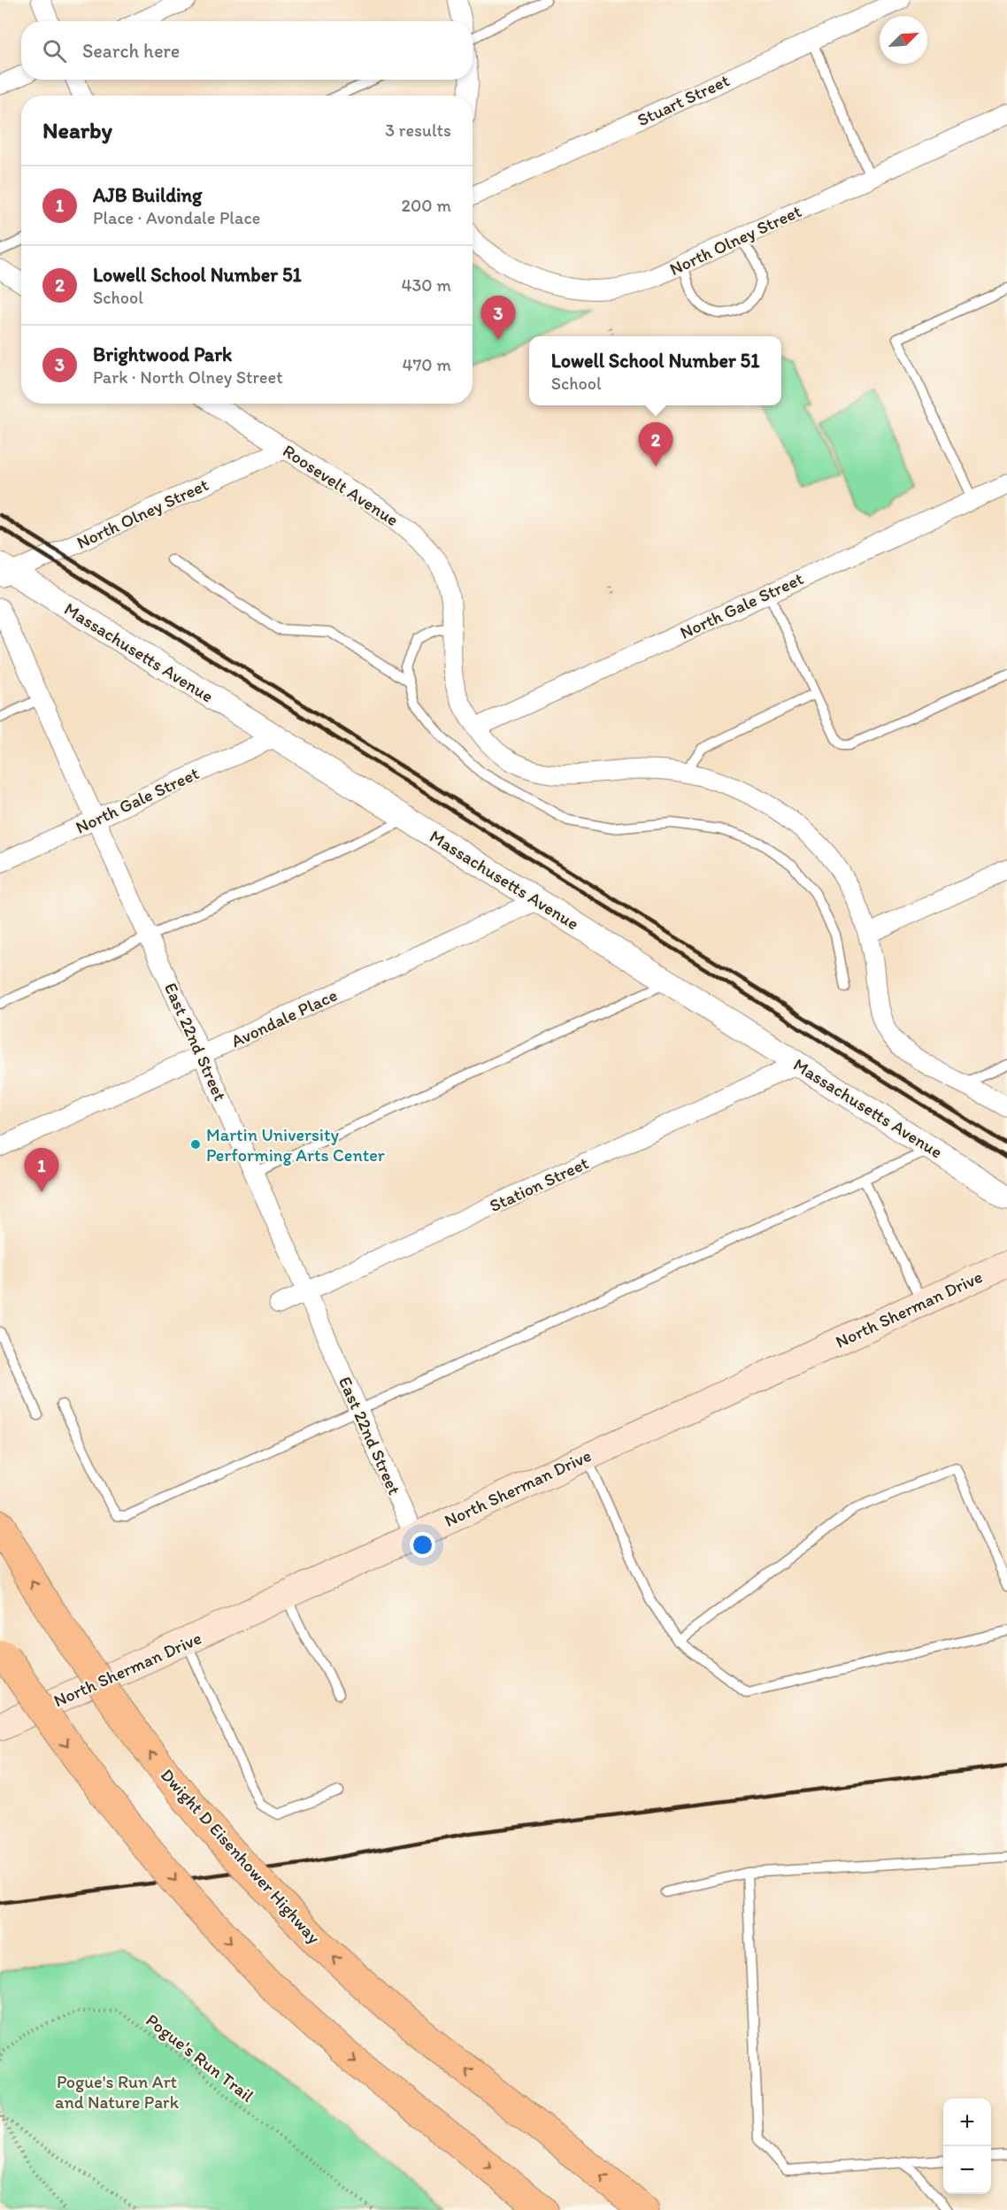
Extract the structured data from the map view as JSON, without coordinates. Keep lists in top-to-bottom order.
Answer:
{
  "streets": {
    "highway": ["Dwight D Eisenhower Highway"],
    "main road": ["North Sherman Drive"],
    "street": [
      "Stuart Street",
      "North Olney Street",
      "Roosevelt Avenue",
      "North Gale Street",
      "Massachusetts Avenue",
      "Avondale Place",
      "East 22nd Street",
      "Station Street"
    ],
    "path": ["Pogue's Run Trail"]
  },
  "crossings": [
    ["North Olney Street", "Roosevelt Avenue"],
    ["North Olney Street", "Massachusetts Avenue"],
    ["Roosevelt Avenue", "North Gale Street"],
    ["North Gale Street", "Massachusetts Avenue"],
    ["North Gale Street", "East 22nd Street"],
    ["Massachusetts Avenue", "Avondale Place"],
    ["Massachusetts Avenue", "Station Street"],
    ["Avondale Place", "East 22nd Street"],
    ["East 22nd Street", "Station Street"],
    ["East 22nd Street", "North Sherman Drive"]
  ],
  "parks": ["Pogue's Run Art and Nature Park"],
  "places": ["Martin University Performing Arts Center"],
  "north": "top right",
  "page": {
    "search": "Search here",
    "heading": ["Nearby", "3 results"],
    "list": [
      {
        "mark": "1",
        "name": "AJB Building",
        "note": "Place · Avondale Place",
        "value": "200 m"
      },
      {
        "mark": "2",
        "name": "Lowell School Number 51",
        "note": "School",
        "value": "430 m"
      },
      {
        "mark": "3",
        "name": "Brightwood Park",
        "note": "Park · North Olney Street",
        "value": "470 m"
      }
    ],
    "pins": ["3", "2", "1"],
    "popup": ["Lowell School Number 51", "School"],
    "map_buttons": ["+", "−"]
  }
}
